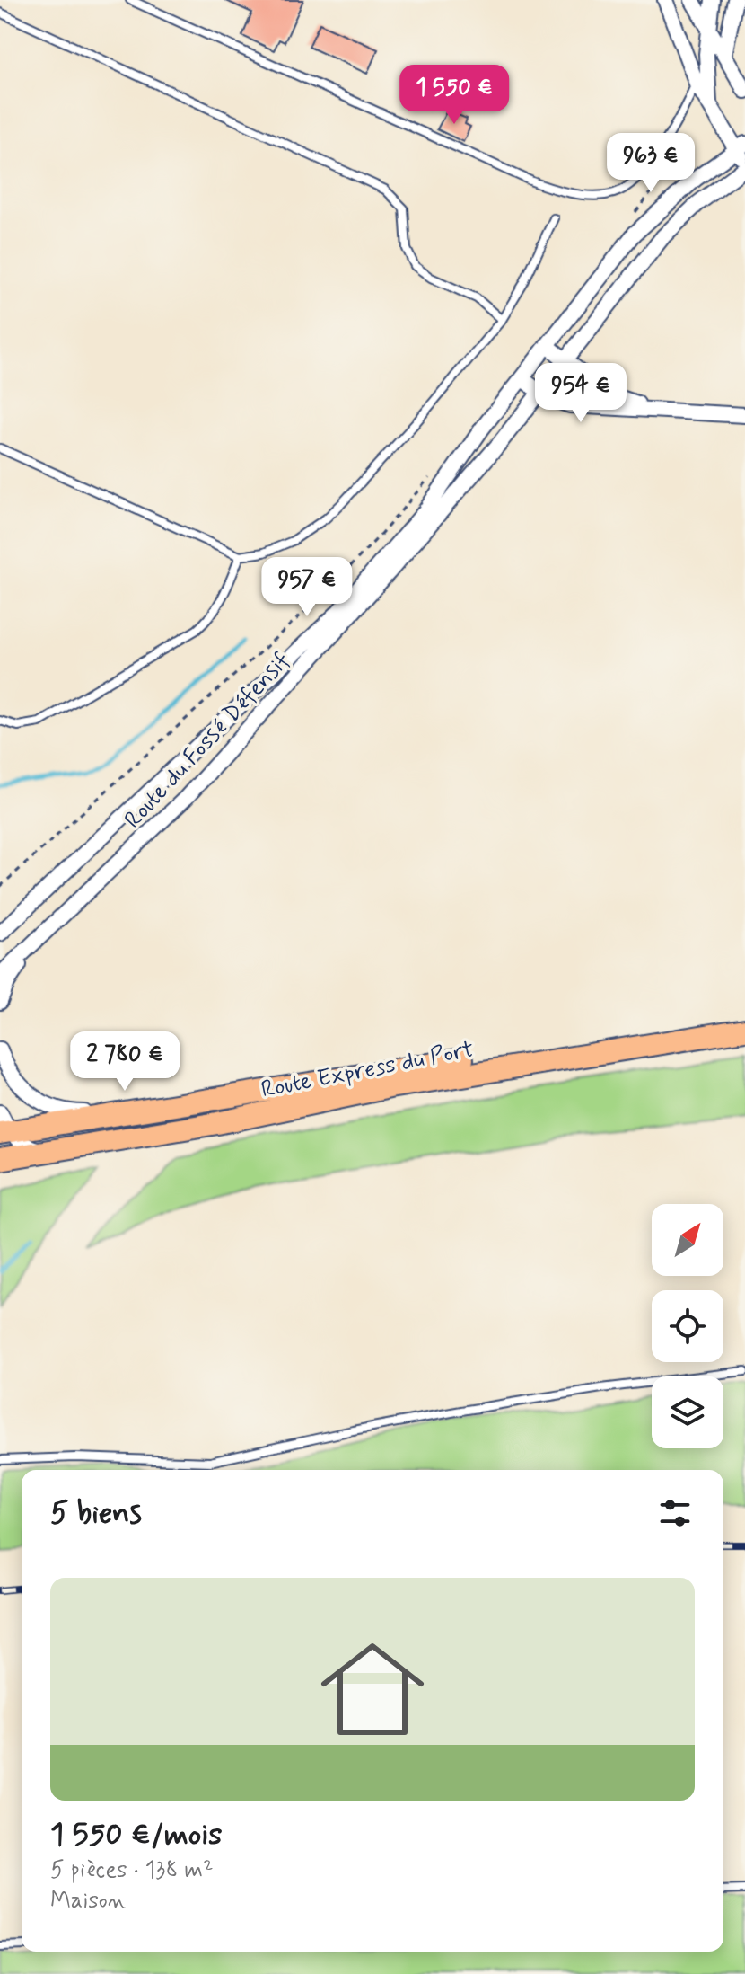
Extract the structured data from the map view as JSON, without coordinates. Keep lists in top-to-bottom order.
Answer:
{
  "streets": {
    "main road": ["Route Express du Port"],
    "street": ["Route du Fossé Défensif"]
  },
  "north": "top right",
  "page": {
    "price": [
      "1 550 €",
      "963 €",
      "954 €",
      "957 €",
      "2 780 €"
    ],
    "heading": "5 biens",
    "list": [
      {
        "name": "1 550 €/mois",
        "note": "5 pièces · 138 m² · Maison"
      }
    ]
  }
}
